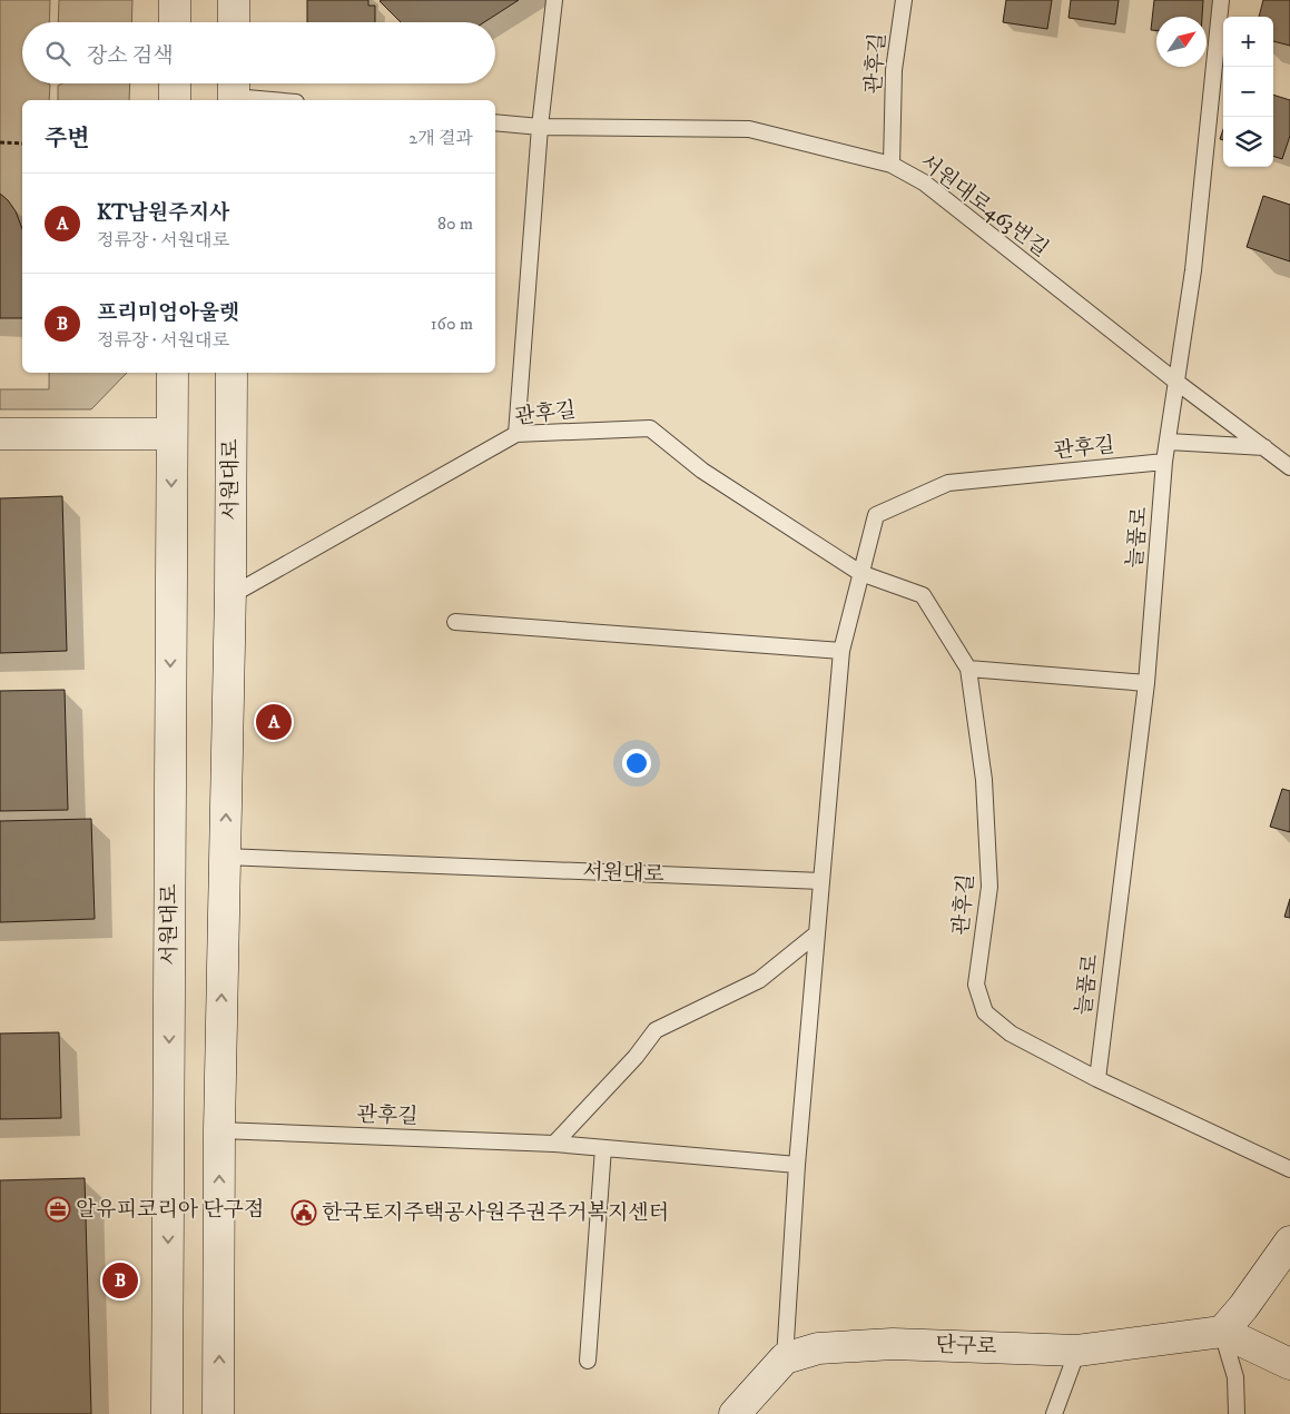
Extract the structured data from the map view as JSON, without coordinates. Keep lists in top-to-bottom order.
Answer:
{
  "streets": {
    "street": ["서원대로", "단구로"],
    "lane": ["관후길", "서원대로463번길", "늘품로"]
  },
  "crossings": [
    ["관후길", "서원대로463번길"],
    ["관후길", "서원대로"],
    ["관후길", "늘품로"],
    ["관후길", "단구로"],
    ["서원대로463번길", "늘품로"]
  ],
  "places": {
    "office": ["알유피코리아 단구점"],
    "public building": ["한국토지주택공사원주권주거복지센터"]
  },
  "north": "top right",
  "page": {
    "map_buttons": ["+", "−"],
    "search": "장소 검색",
    "heading": ["주변", "2개 결과"],
    "list": [
      {
        "mark": "A",
        "name": "KT남원주지사",
        "note": "정류장 · 서원대로",
        "value": "80 m"
      },
      {
        "mark": "B",
        "name": "프리미엄아울렛",
        "note": "정류장 · 서원대로",
        "value": "160 m"
      }
    ],
    "pins": ["A", "B"]
  }
}
